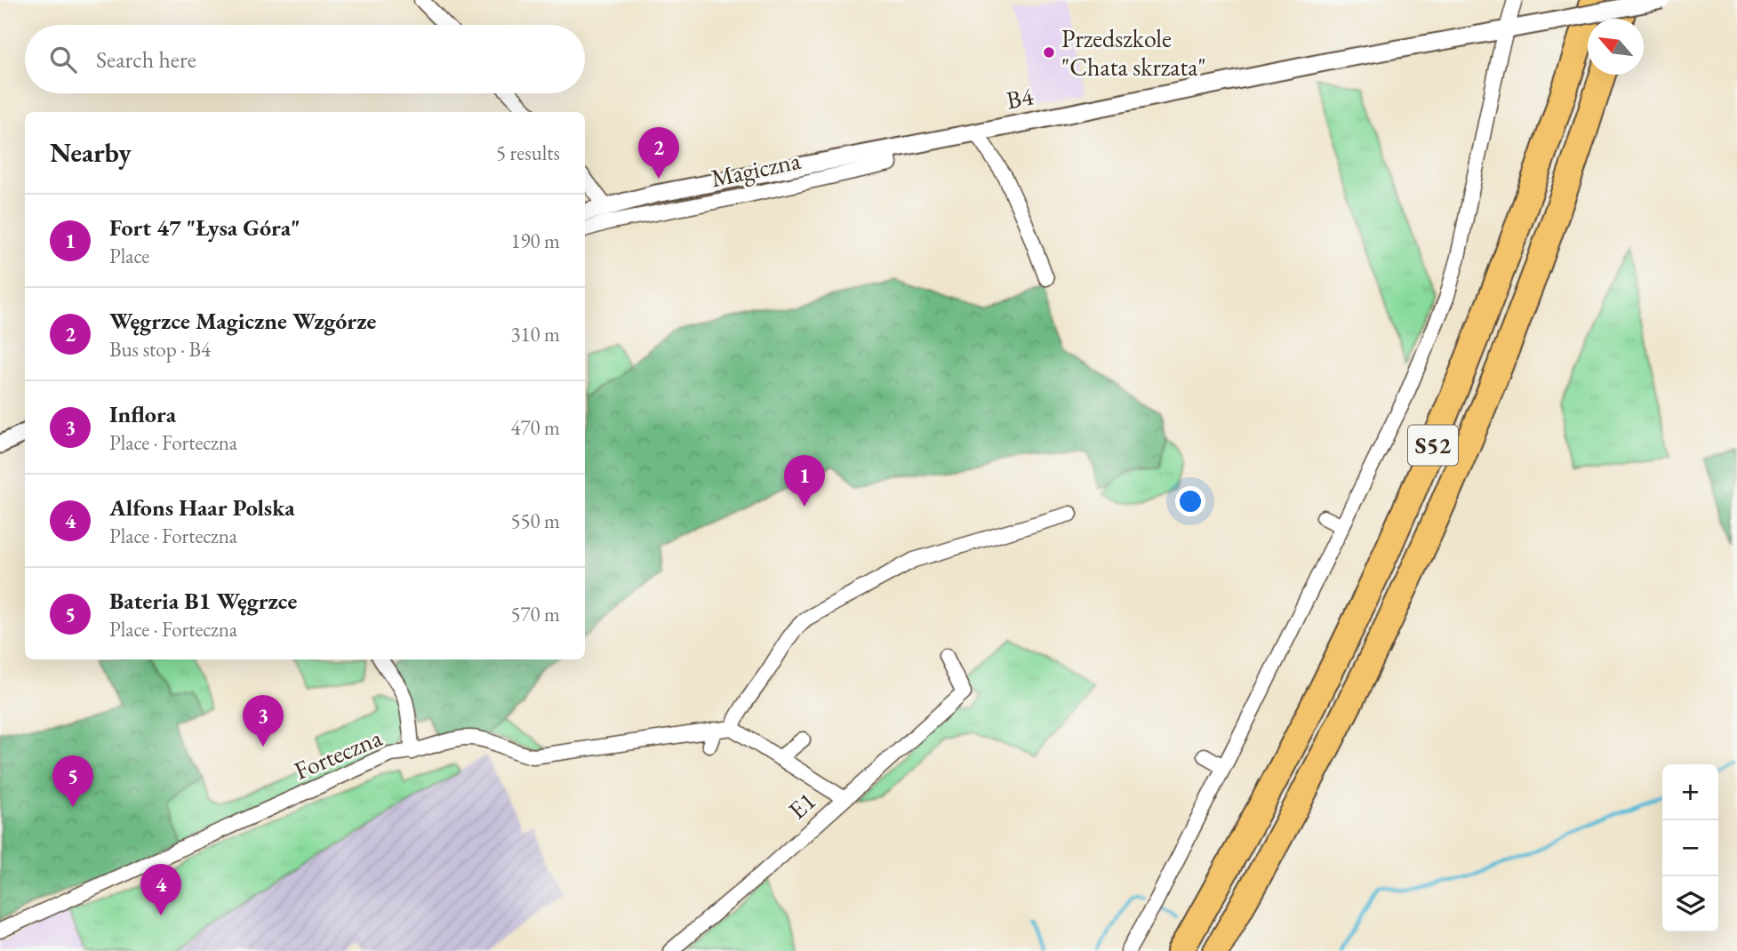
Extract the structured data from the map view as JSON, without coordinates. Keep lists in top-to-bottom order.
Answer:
{
  "streets": {
    "highway": ["S52"],
    "street": [
      "B4",
      "Magiczna",
      "Forteczna",
      "E1"
    ]
  },
  "crossings": [
    ["B4", "Magiczna"]
  ],
  "places": ["Przedszkole \"Chata skrzata\""],
  "north": "top left",
  "page": {
    "search": "Search here",
    "heading": ["Nearby", "5 results"],
    "pins": [
      "2",
      "1",
      "3",
      "5",
      "4"
    ],
    "list": [
      {
        "mark": "1",
        "name": "Fort 47 \"Łysa Góra\"",
        "note": "Place",
        "value": "190 m"
      },
      {
        "mark": "2",
        "name": "Węgrzce Magiczne Wzgórze",
        "note": "Bus stop · B4",
        "value": "310 m"
      },
      {
        "mark": "3",
        "name": "Inflora",
        "note": "Place · Forteczna",
        "value": "470 m"
      },
      {
        "mark": "4",
        "name": "Alfons Haar Polska",
        "note": "Place · Forteczna",
        "value": "550 m"
      },
      {
        "mark": "5",
        "name": "Bateria B1 Węgrzce",
        "note": "Place · Forteczna",
        "value": "570 m"
      }
    ],
    "map_buttons": ["+", "−"]
  }
}
